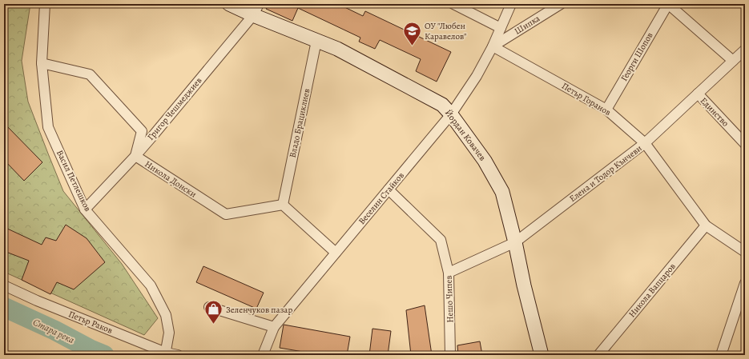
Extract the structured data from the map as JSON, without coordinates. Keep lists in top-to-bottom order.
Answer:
{
  "streets": {
    "street": [
      "Шипка",
      "Георги Шопов",
      "Петър Горанов",
      "Григор Чешмеджиев",
      "Единство",
      "Владо Брациклиев",
      "Йордан Ковачев",
      "Елена и Тодор Кънчеви",
      "Никола Донски",
      "Васил Петлешков",
      "Веселин Стайков",
      "Никола Вапцаров",
      "Нешо Чипев",
      "Петър Раков"
    ]
  },
  "crossings": [
    ["Шипка", "Петър Горанов"],
    ["Шипка", "Веселин Стайков"],
    ["Георги Шопов", "Петър Горанов"],
    ["Георги Шопов", "Елена и Тодор Кънчеви"],
    ["Петър Горанов", "Елена и Тодор Кънчеви"],
    ["Петър Горанов", "Веселин Стайков"],
    ["Петър Горанов", "Никола Вапцаров"],
    ["Григор Чешмеджиев", "Йордан Ковачев"],
    ["Григор Чешмеджиев", "Никола Донски"],
    ["Григор Чешмеджиев", "Васил Петлешков"],
    ["Единство", "Елена и Тодор Кънчеви"],
    ["Владо Брациклиев", "Йордан Ковачев"],
    ["Владо Брациклиев", "Никола Донски"],
    ["Йордан Ковачев", "Елена и Тодор Кънчеви"],
    ["Йордан Ковачев", "Веселин Стайков"],
    ["Елена и Тодор Кънчеви", "Нешо Чипев"],
    ["Никола Донски", "Васил Петлешков"],
    ["Васил Петлешков", "Петър Раков"],
    ["Веселин Стайков", "Нешо Чипев"]
  ],
  "water": ["Стара река"],
  "places": {
    "school or university": ["ОУ \"Любен Каравелов\""],
    "shop": ["Зеленчуков пазар"]
  }
}
